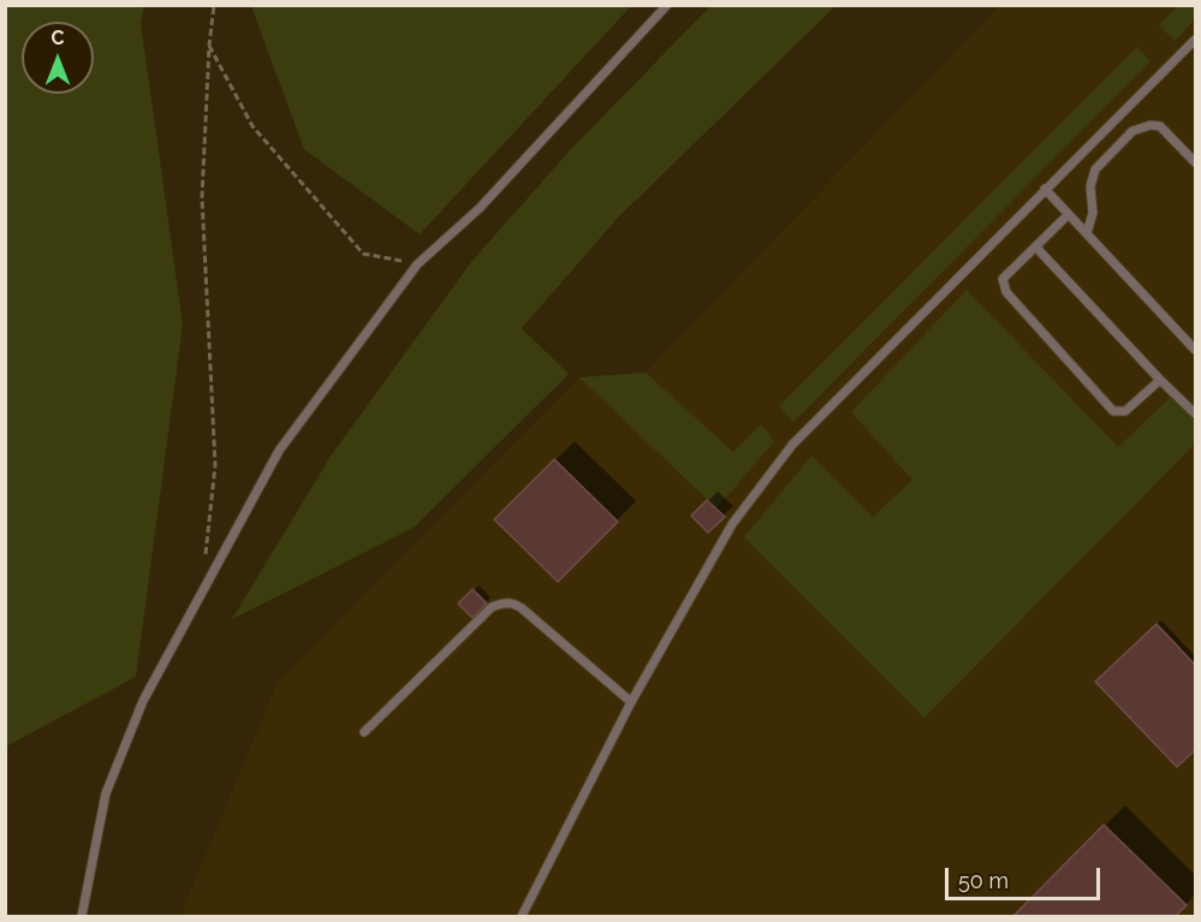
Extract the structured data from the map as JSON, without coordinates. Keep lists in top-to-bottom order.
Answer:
{
  "scale_bar": "50 m",
  "north": "top"
}
